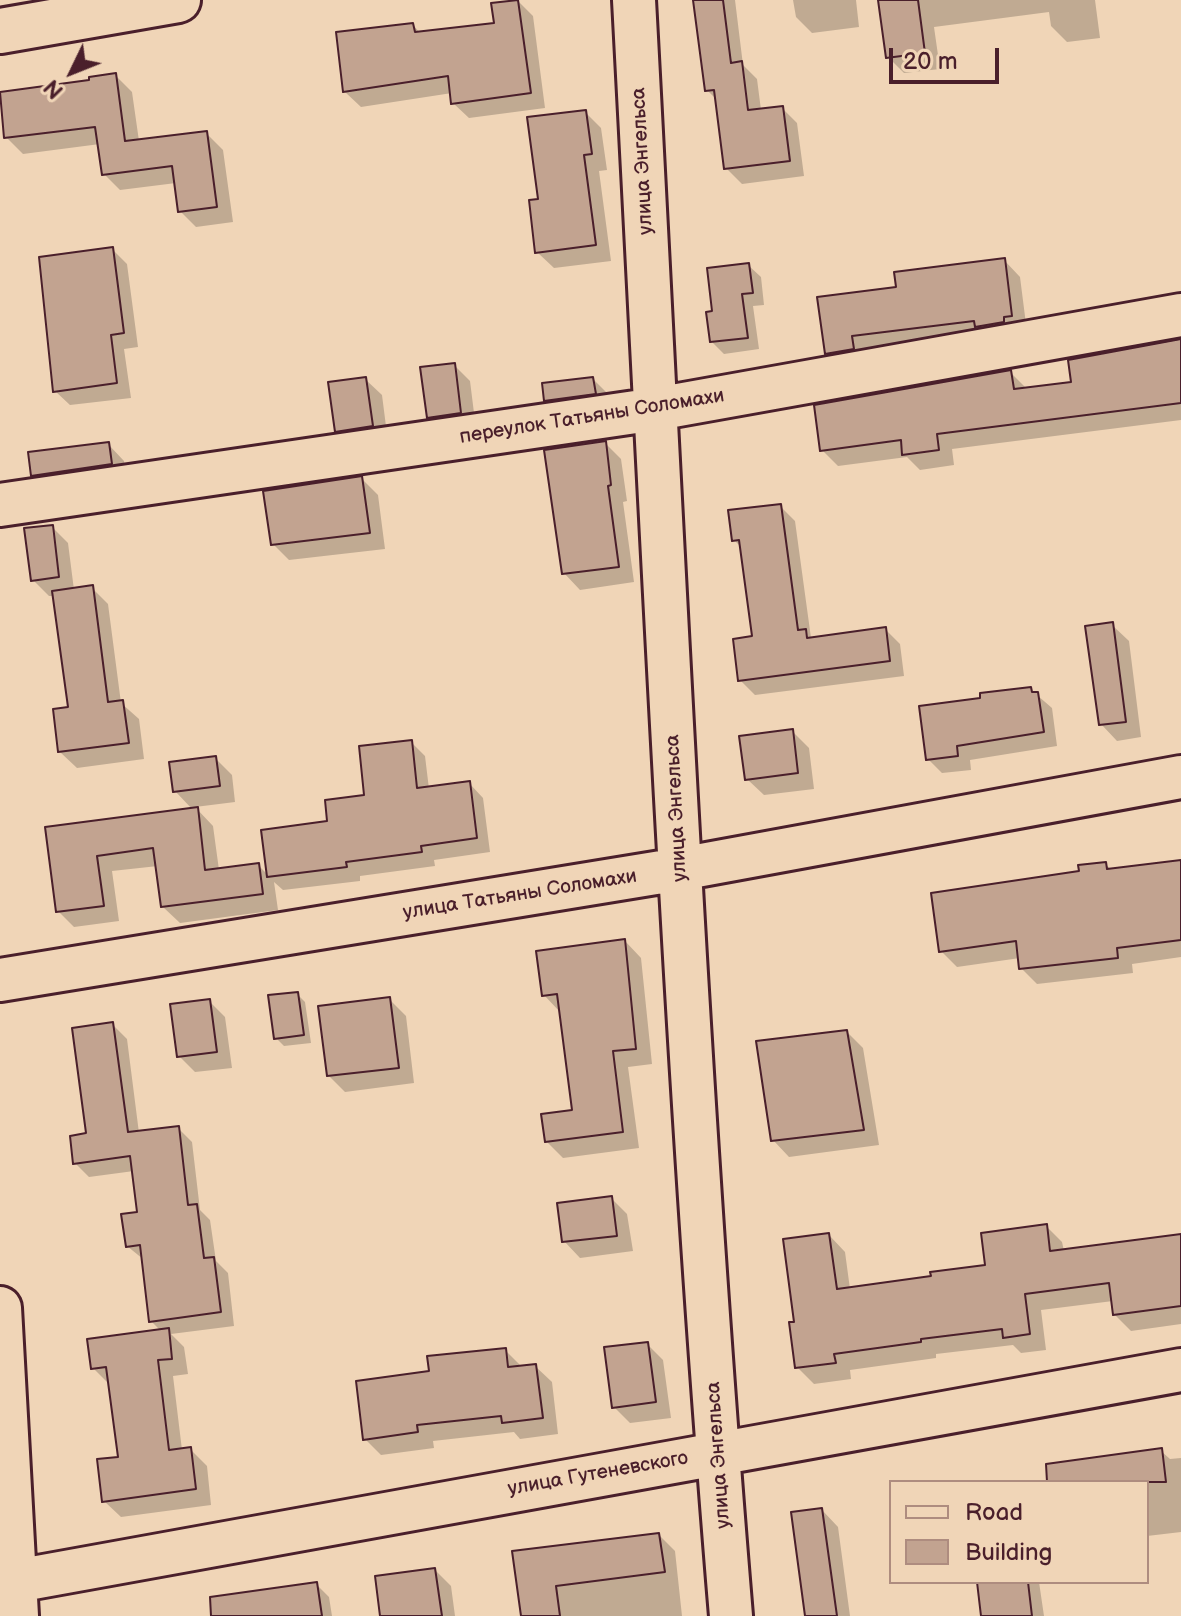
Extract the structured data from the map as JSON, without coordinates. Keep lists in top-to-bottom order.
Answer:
{
  "streets": {
    "street": [
      "улица Энгельса",
      "переулок Татьяны Соломахи",
      "улица Татьяны Соломахи",
      "улица Гутеневского"
    ]
  },
  "crossings": [
    ["улица Энгельса", "переулок Татьяны Соломахи"],
    ["улица Энгельса", "улица Татьяны Соломахи"],
    ["улица Энгельса", "улица Гутеневского"]
  ],
  "legend": ["Road", "Building"],
  "scale_bar": "20 m",
  "north": "bottom left"
}
